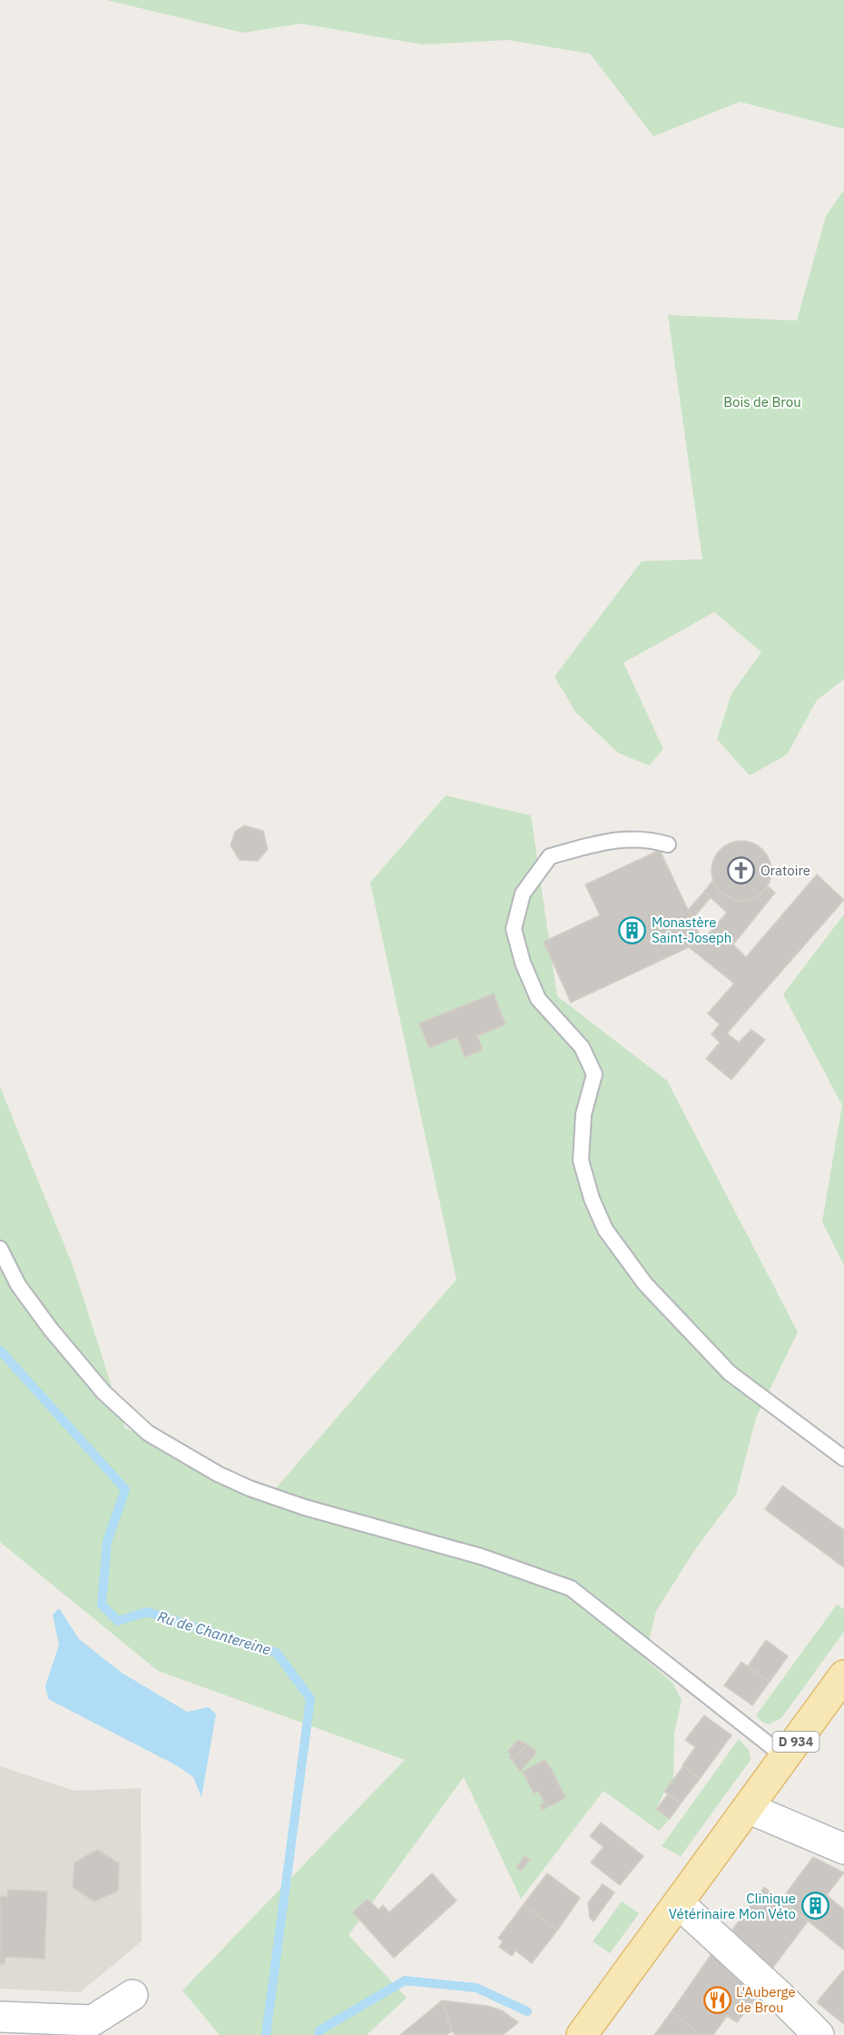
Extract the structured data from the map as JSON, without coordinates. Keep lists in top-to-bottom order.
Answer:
{
  "streets": {
    "main road": ["D 934"]
  },
  "water": ["Ru de Chantereine"],
  "parks": ["Bois de Brou"],
  "places": {
    "church": ["Oratoire"],
    "building": ["Monastère Saint-Joseph", "Clinique Vétérinaire Mon Véto"],
    "restaurant": ["L'Auberge de Brou"]
  }
}
